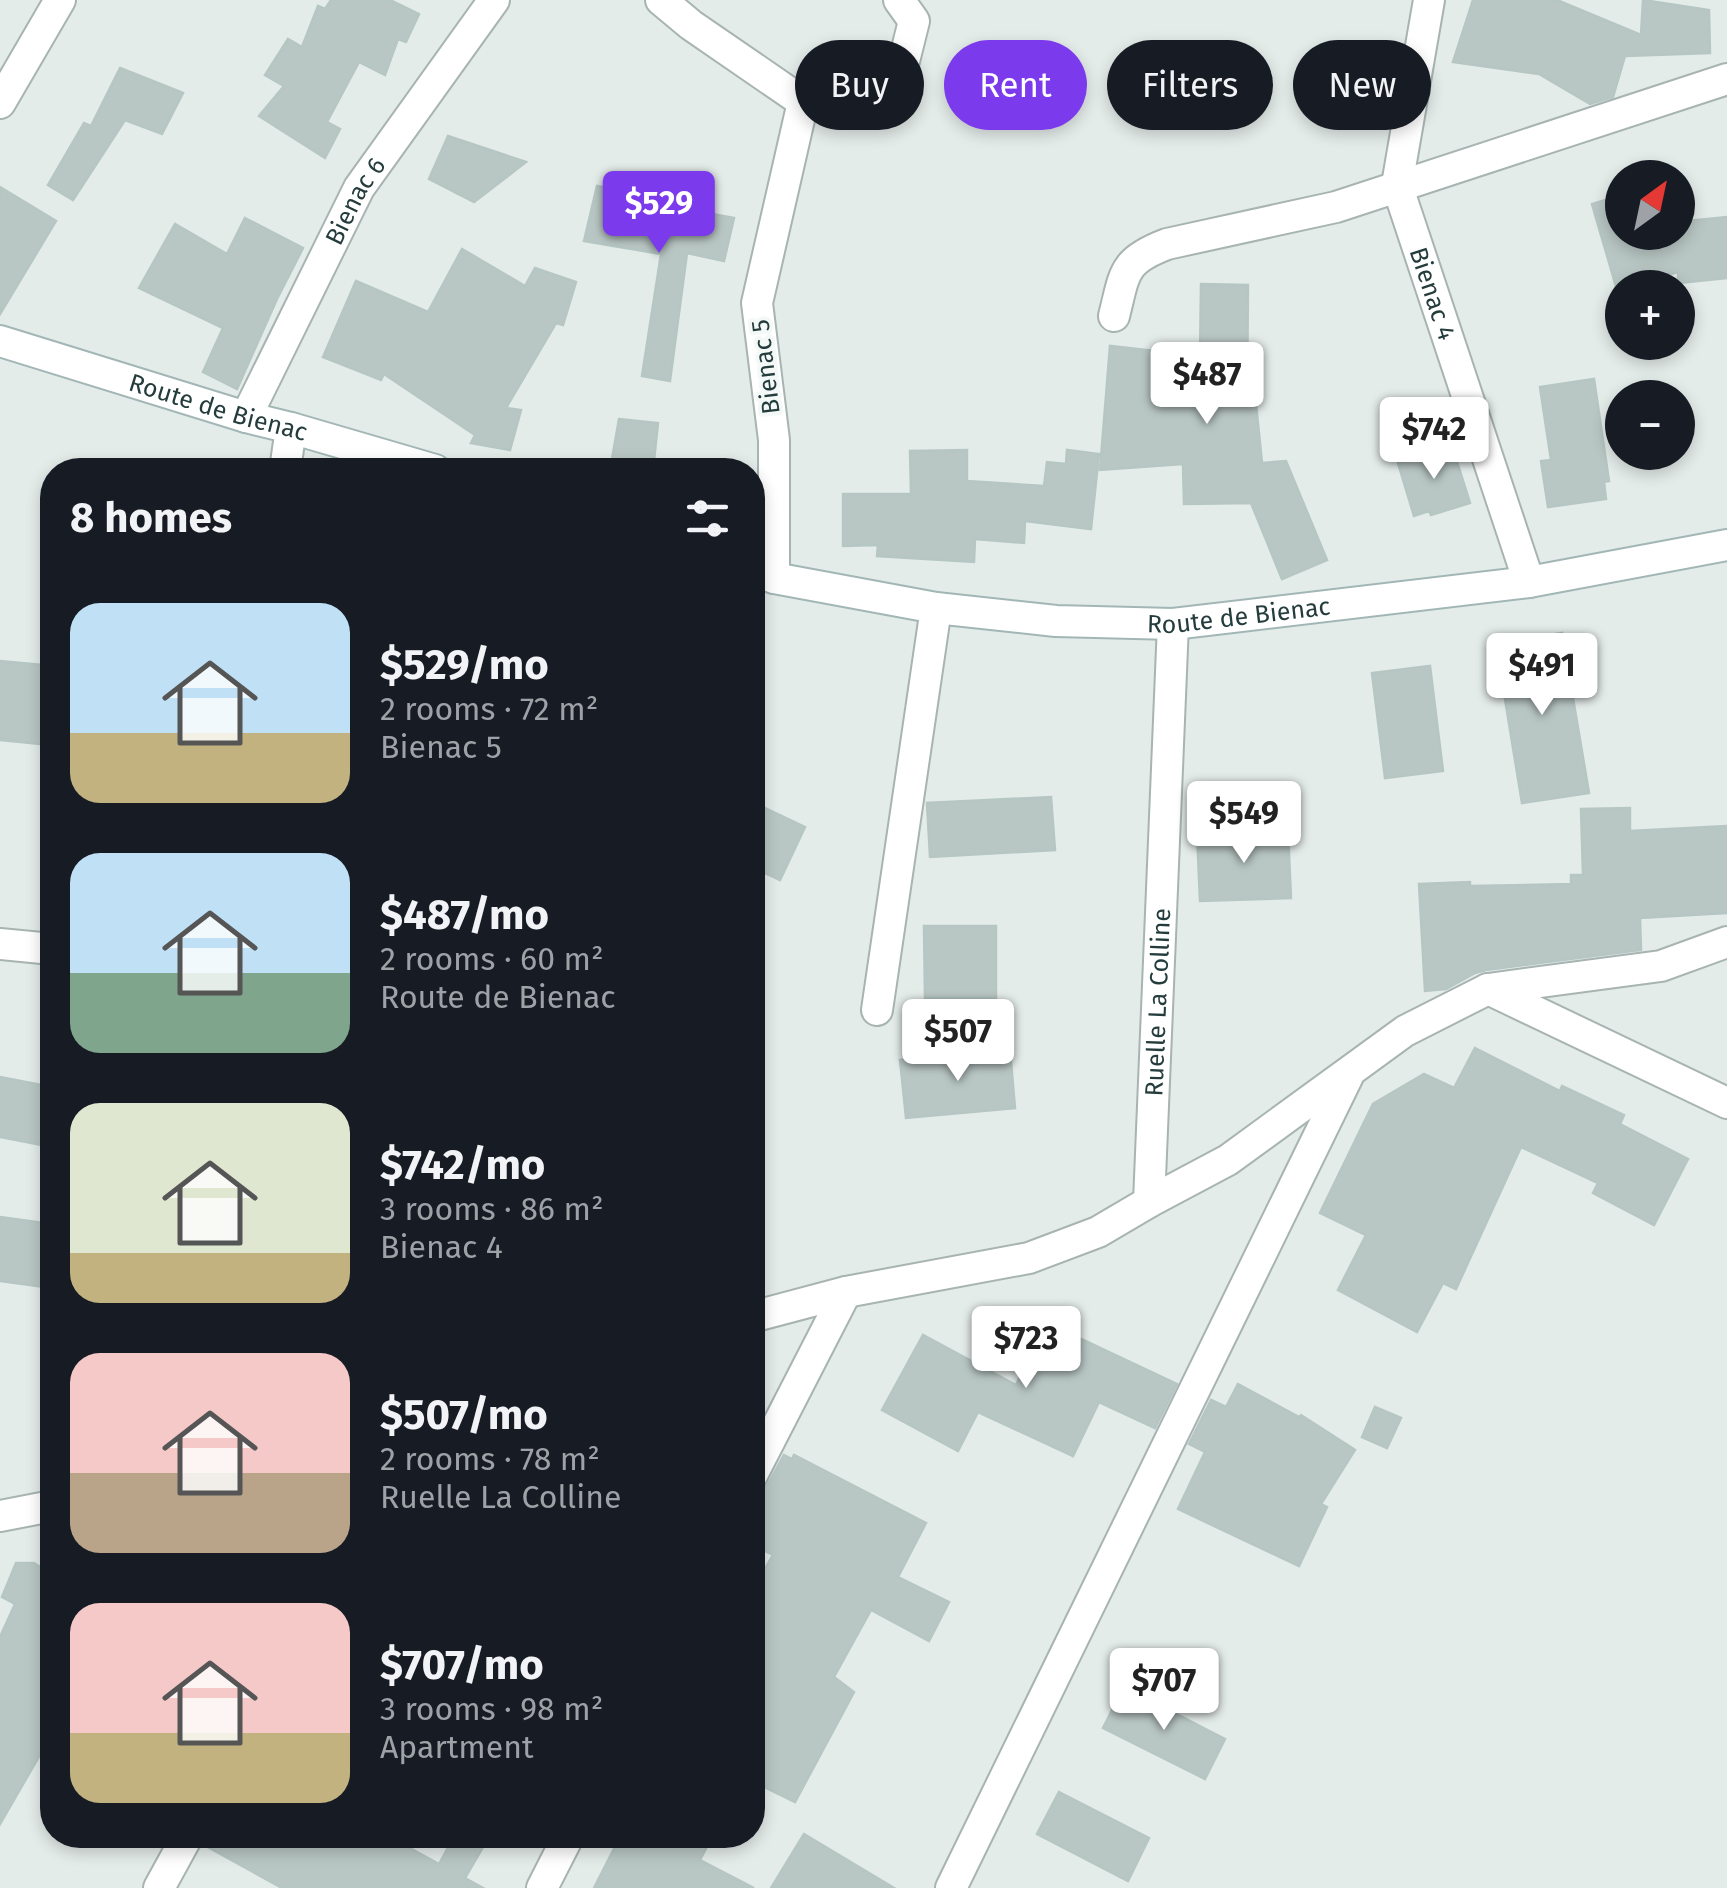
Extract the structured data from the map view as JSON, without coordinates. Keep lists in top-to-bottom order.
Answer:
{
  "streets": {
    "street": [
      "Bienac 6",
      "Bienac 4",
      "Bienac 5",
      "Route de Bienac",
      "Ruelle La Colline"
    ]
  },
  "crossings": [
    ["Bienac 6", "Route de Bienac"],
    ["Bienac 4", "Route de Bienac"],
    ["Route de Bienac", "Ruelle La Colline"]
  ],
  "north": "top right",
  "page": {
    "chip": [
      "Buy",
      "Rent",
      "Filters",
      "New"
    ],
    "map_buttons": ["+", "−"],
    "price": [
      "$529",
      "$487",
      "$742",
      "$491",
      "$549",
      "$507",
      "$723",
      "$707"
    ],
    "heading": "8 homes",
    "list": [
      {
        "name": "$529/mo",
        "note": "2 rooms · 72 m² · Bienac 5"
      },
      {
        "name": "$487/mo",
        "note": "2 rooms · 60 m² · Route de Bienac"
      },
      {
        "name": "$742/mo",
        "note": "3 rooms · 86 m² · Bienac 4"
      },
      {
        "name": "$507/mo",
        "note": "2 rooms · 78 m² · Ruelle La Colline"
      },
      {
        "name": "$707/mo",
        "note": "3 rooms · 98 m² · Apartment"
      }
    ]
  }
}
